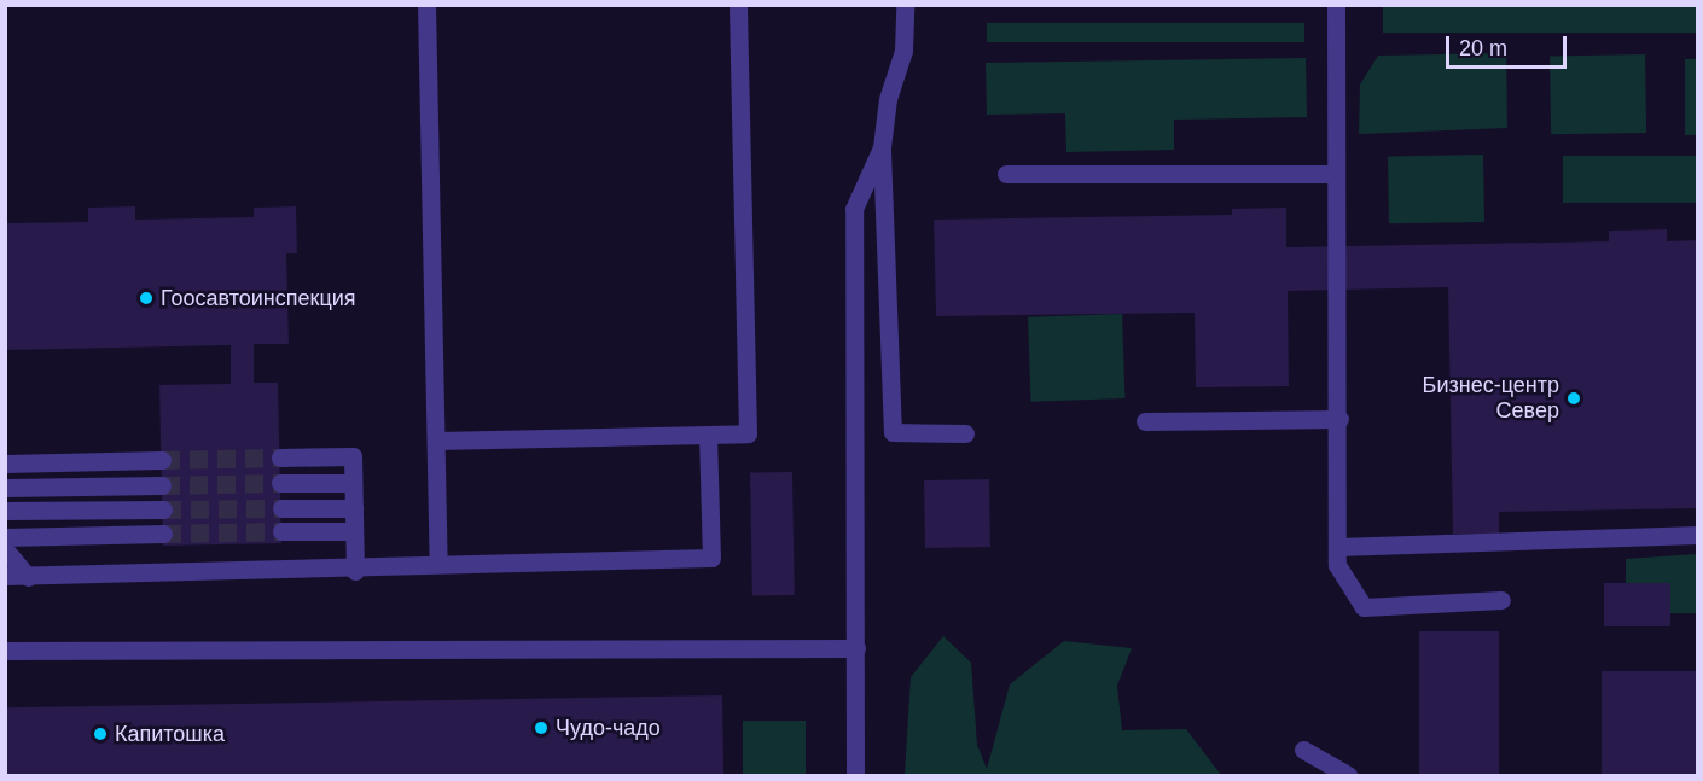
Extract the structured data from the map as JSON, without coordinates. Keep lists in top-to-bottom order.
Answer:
{
  "places": [
    "Гоосавтоинспекция",
    "Бизнес-центр Север",
    "Чудо-чадо",
    "Капитошка"
  ],
  "scale_bar": "20 m"
}
